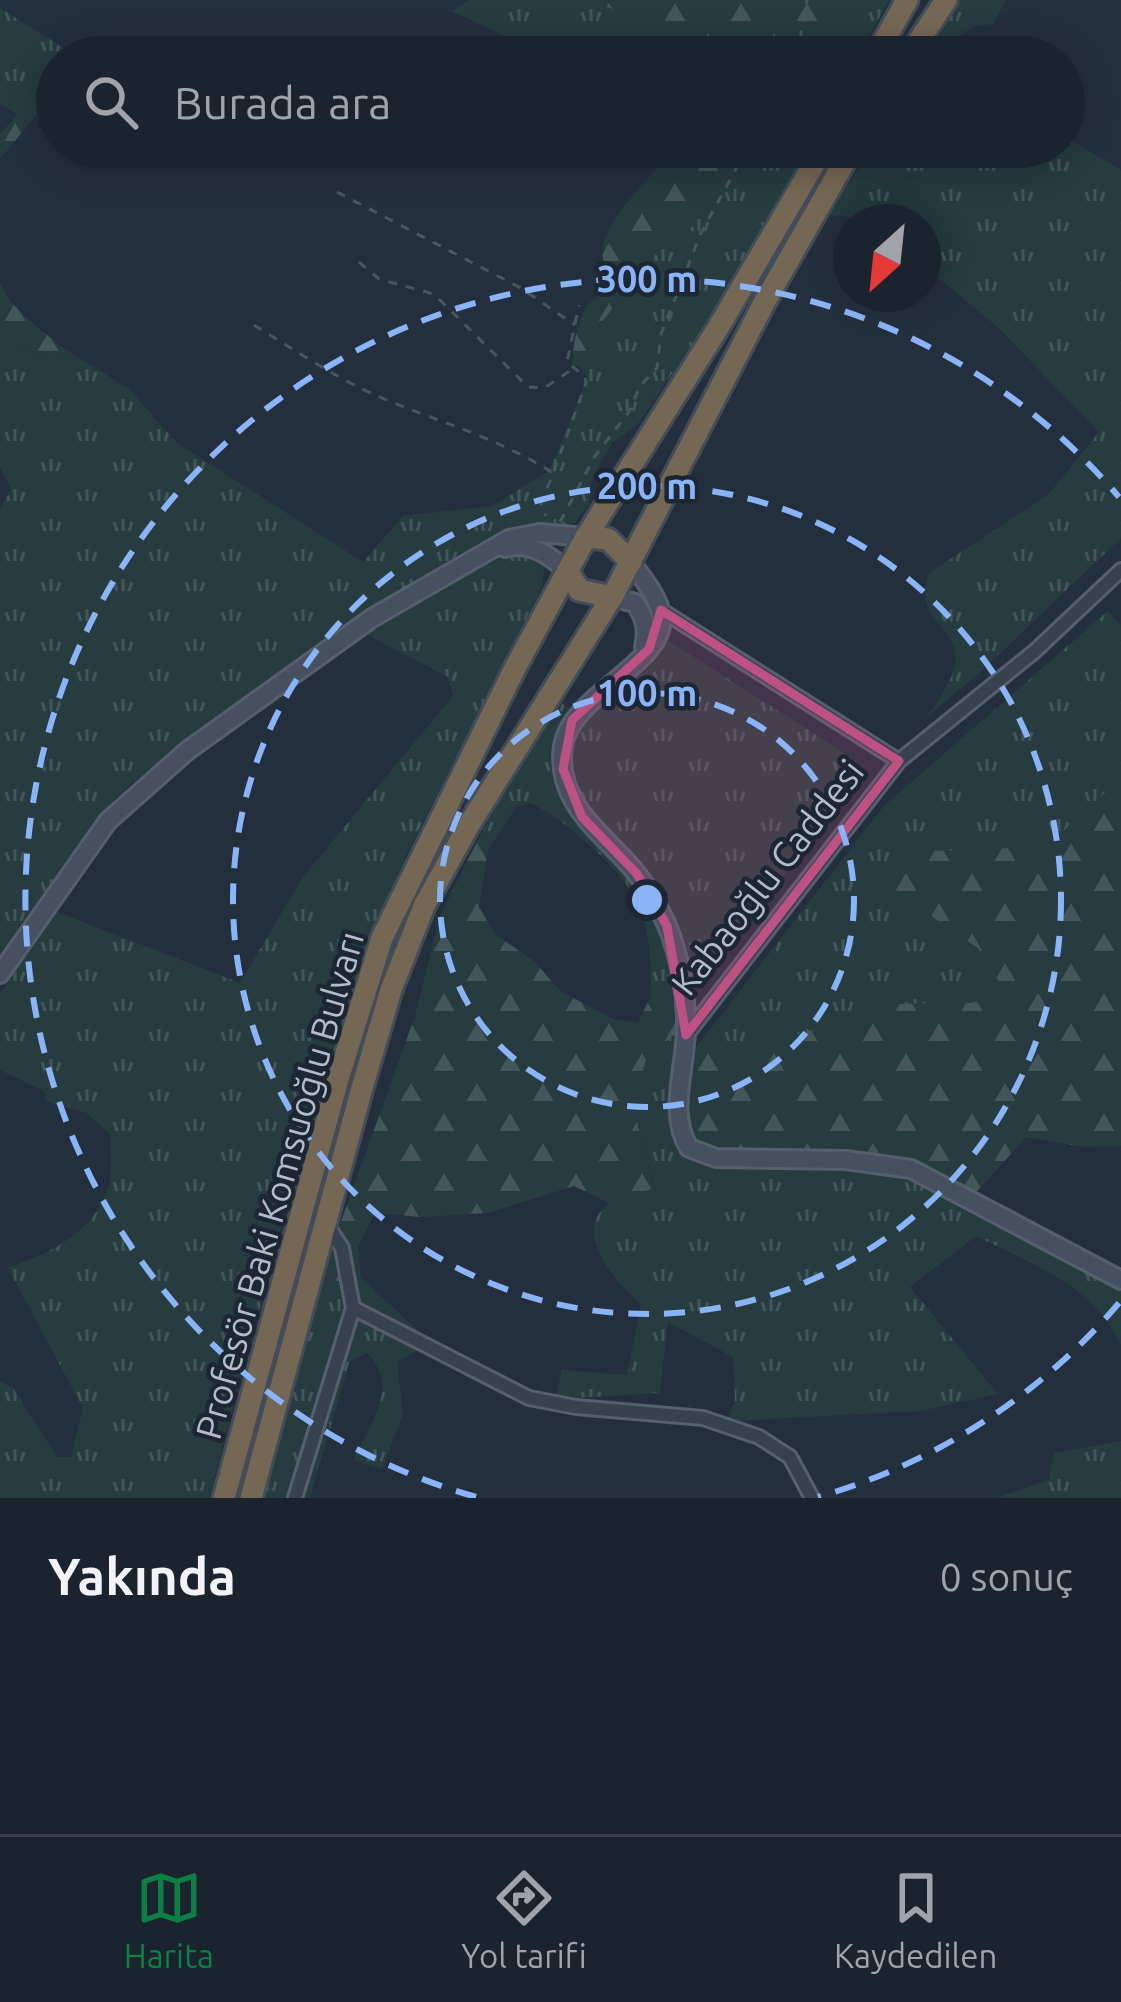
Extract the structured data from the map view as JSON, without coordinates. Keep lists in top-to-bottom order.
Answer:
{
  "streets": {
    "highway": ["Profesör Baki Komsuoğlu Bulvarı"],
    "street": ["Kabaoğlu Caddesi"]
  },
  "north": "bottom left",
  "page": {
    "search": "Burada ara",
    "heading": ["Yakında", "0 sonuç"],
    "nav": ["Harita", "Yol tarifi", "Kaydedilen"]
  },
  "rings": ["300 m", "200 m", "100 m"]
}
